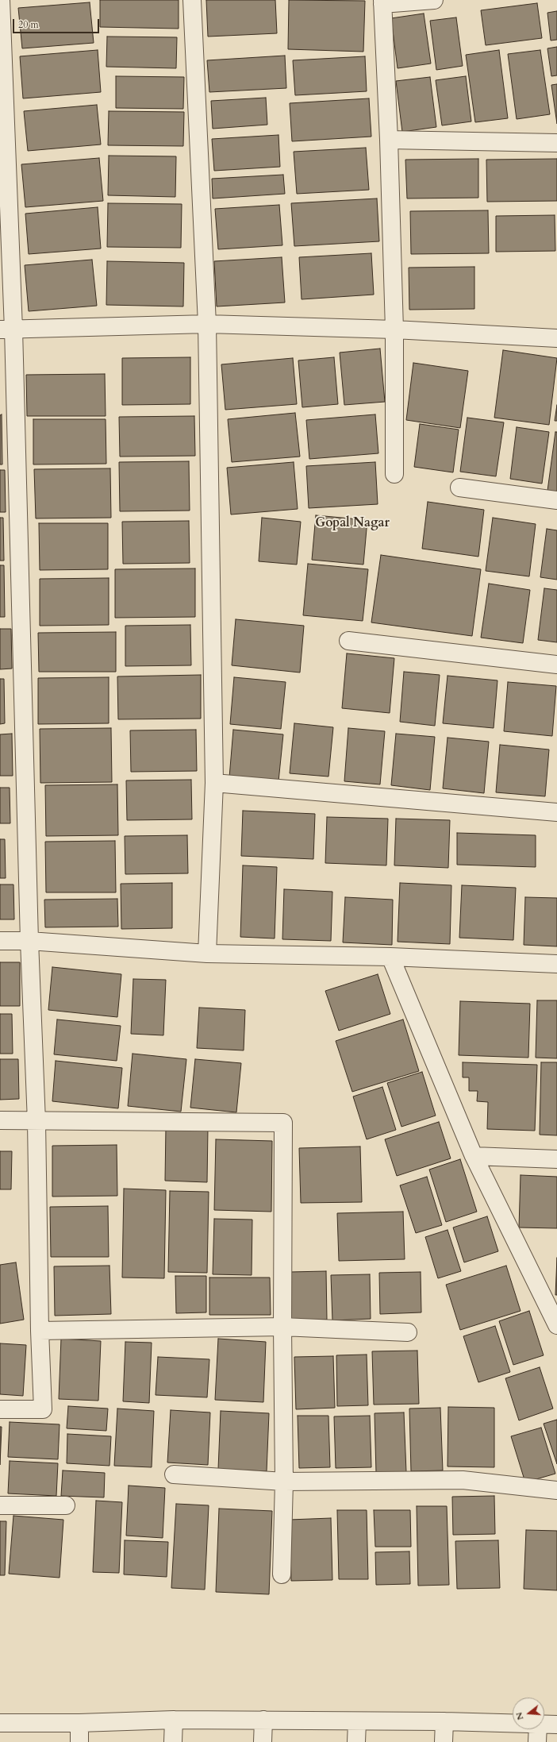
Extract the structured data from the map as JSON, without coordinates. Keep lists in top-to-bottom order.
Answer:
{
  "districts": ["Gopal Nagar"],
  "scale_bar": "20 m",
  "north": "left"
}
